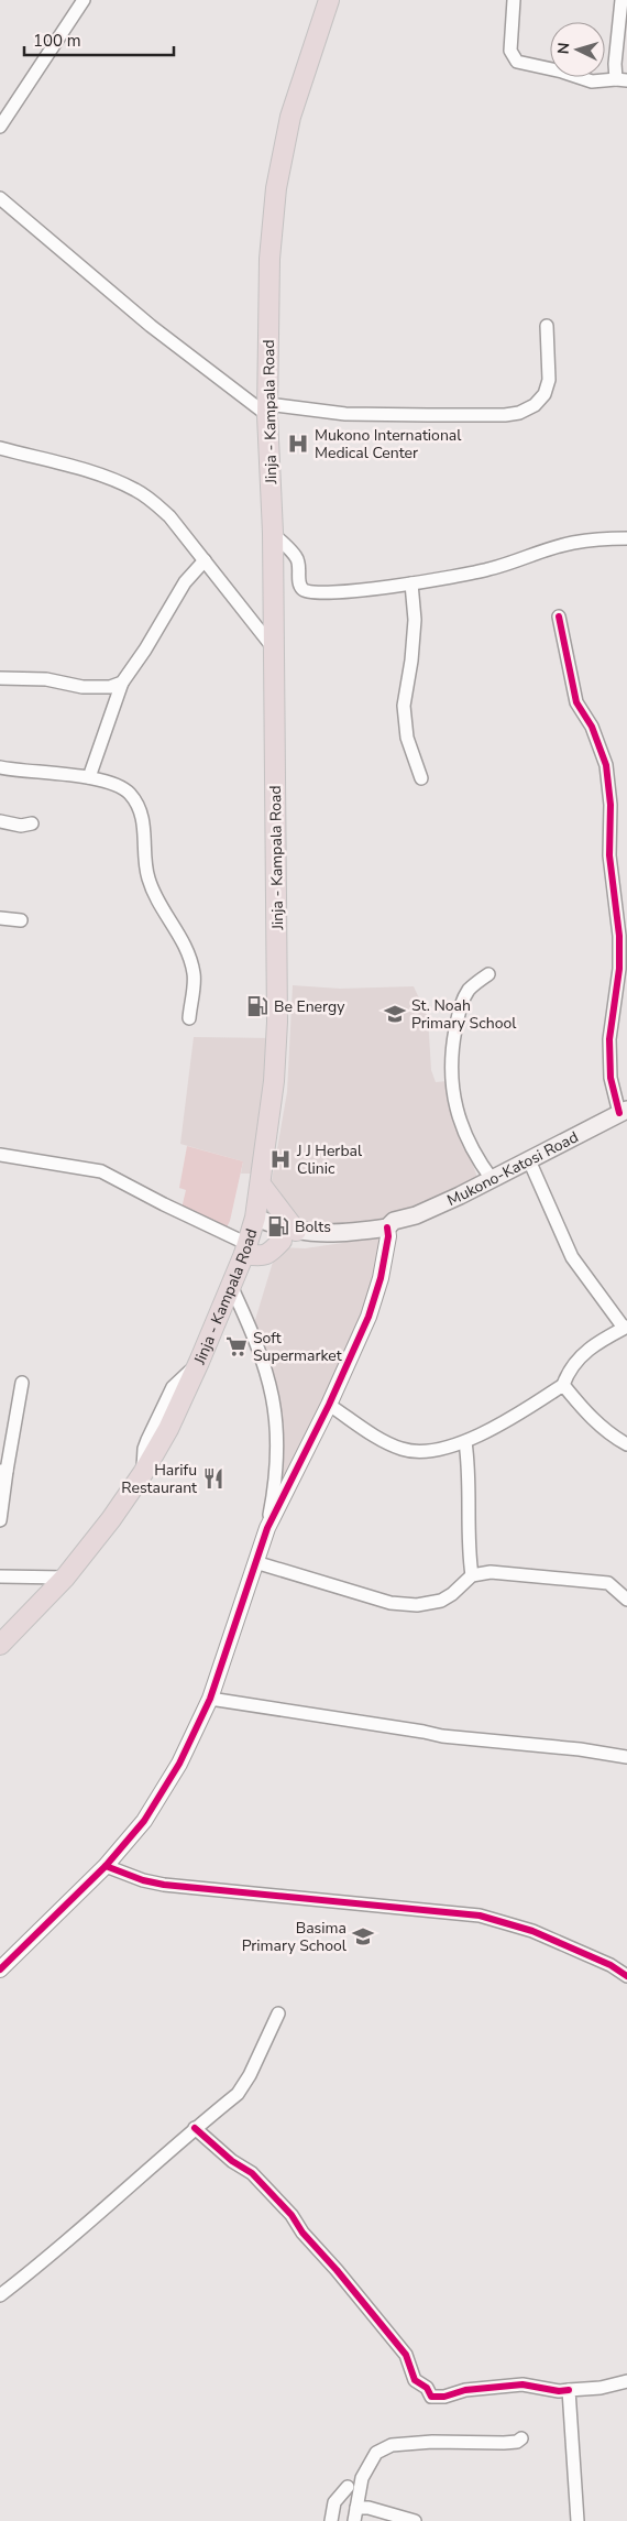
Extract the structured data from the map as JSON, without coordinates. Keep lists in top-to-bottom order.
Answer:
{
  "streets": {
    "highway": ["Jinja - Kampala Road"],
    "main road": ["Mukono-Katosi Road"]
  },
  "crossings": [
    ["Jinja - Kampala Road", "Mukono-Katosi Road"]
  ],
  "places": {
    "hospital": ["Mukono International Medical Center", "J J Herbal Clinic"],
    "fuel station": ["Be Energy", "Bolts"],
    "school or university": ["St. Noah Primary School", "Basima Primary School"],
    "supermarket": ["Soft Supermarket"],
    "restaurant": ["Harifu Restaurant"]
  },
  "scale_bar": "100 m",
  "north": "left"
}
